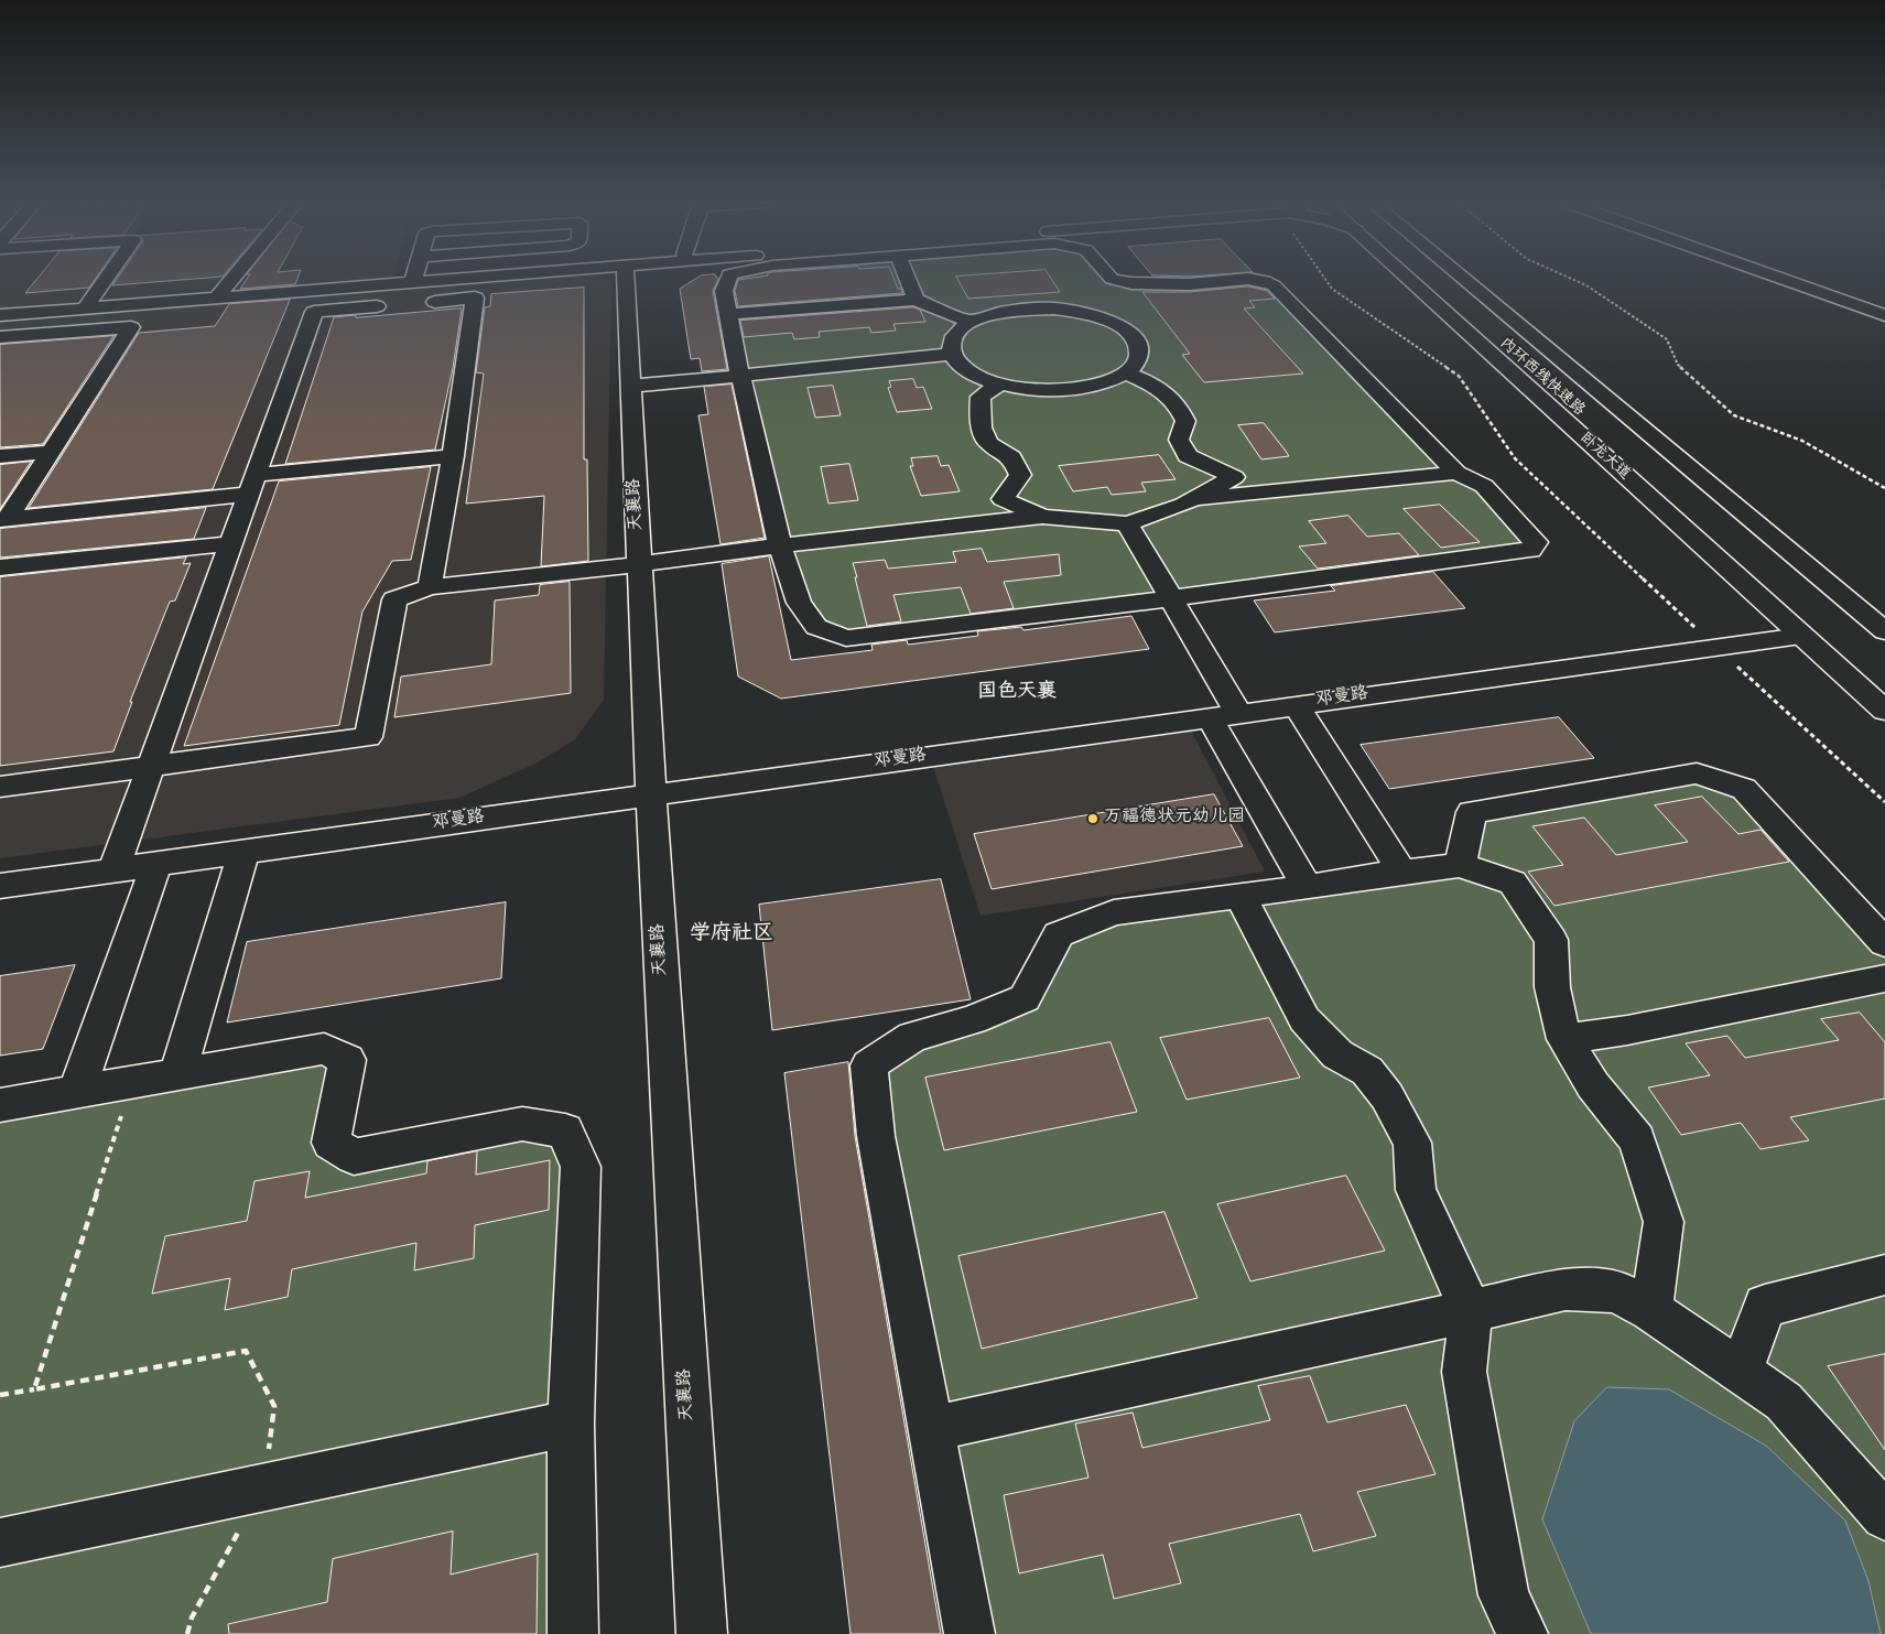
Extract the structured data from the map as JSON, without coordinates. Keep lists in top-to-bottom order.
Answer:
{
  "streets": {
    "main road": [
      "内环西线快速路",
      "卧龙大道",
      "天襄路",
      "邓曼路"
    ]
  },
  "crossings": [
    ["卧龙大道", "邓曼路"],
    ["天襄路", "邓曼路"]
  ],
  "districts": ["国色天襄", "学府社区"],
  "places": ["万福德状元幼儿园"]
}
